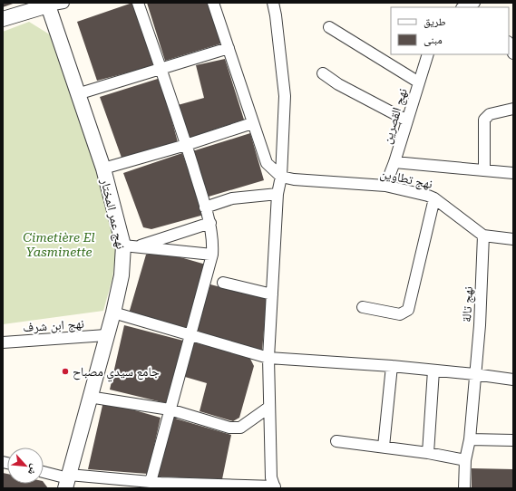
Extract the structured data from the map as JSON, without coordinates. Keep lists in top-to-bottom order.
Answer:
{
  "streets": {
    "street": [
      "نهج القصرين",
      "نهج تطاوين",
      "نهج عمر المختار",
      "نهج تالة",
      "نهج ابن شرف"
    ]
  },
  "crossings": [
    ["نهج القصرين", "نهج تطاوين"],
    ["نهج تطاوين", "نهج تالة"],
    ["نهج عمر المختار", "نهج ابن شرف"]
  ],
  "parks": ["Cimetière El Yasminette"],
  "places": ["جامع سيدي مصباح"],
  "legend": ["طريق", "مبنى"],
  "north": "bottom right"
}
